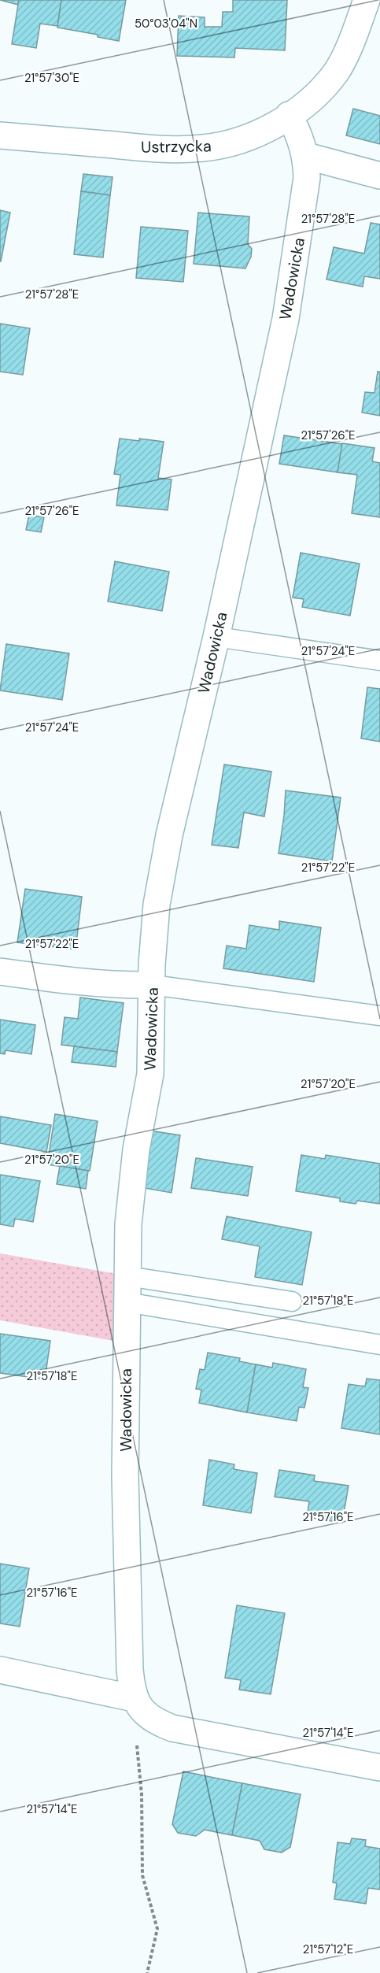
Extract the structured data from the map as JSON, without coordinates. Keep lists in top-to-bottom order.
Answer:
{
  "streets": {
    "street": ["Ustrzycka", "Wadowicka"]
  },
  "crossings": [
    ["Ustrzycka", "Wadowicka"]
  ],
  "coordinates": [
    "50°03'04\"N",
    "21°57'30\"E",
    "21°57'28\"E",
    "21°57'26\"E",
    "21°57'24\"E",
    "21°57'22\"E",
    "21°57'20\"E",
    "21°57'18\"E",
    "21°57'16\"E",
    "21°57'14\"E",
    "21°57'12\"E"
  ]
}
